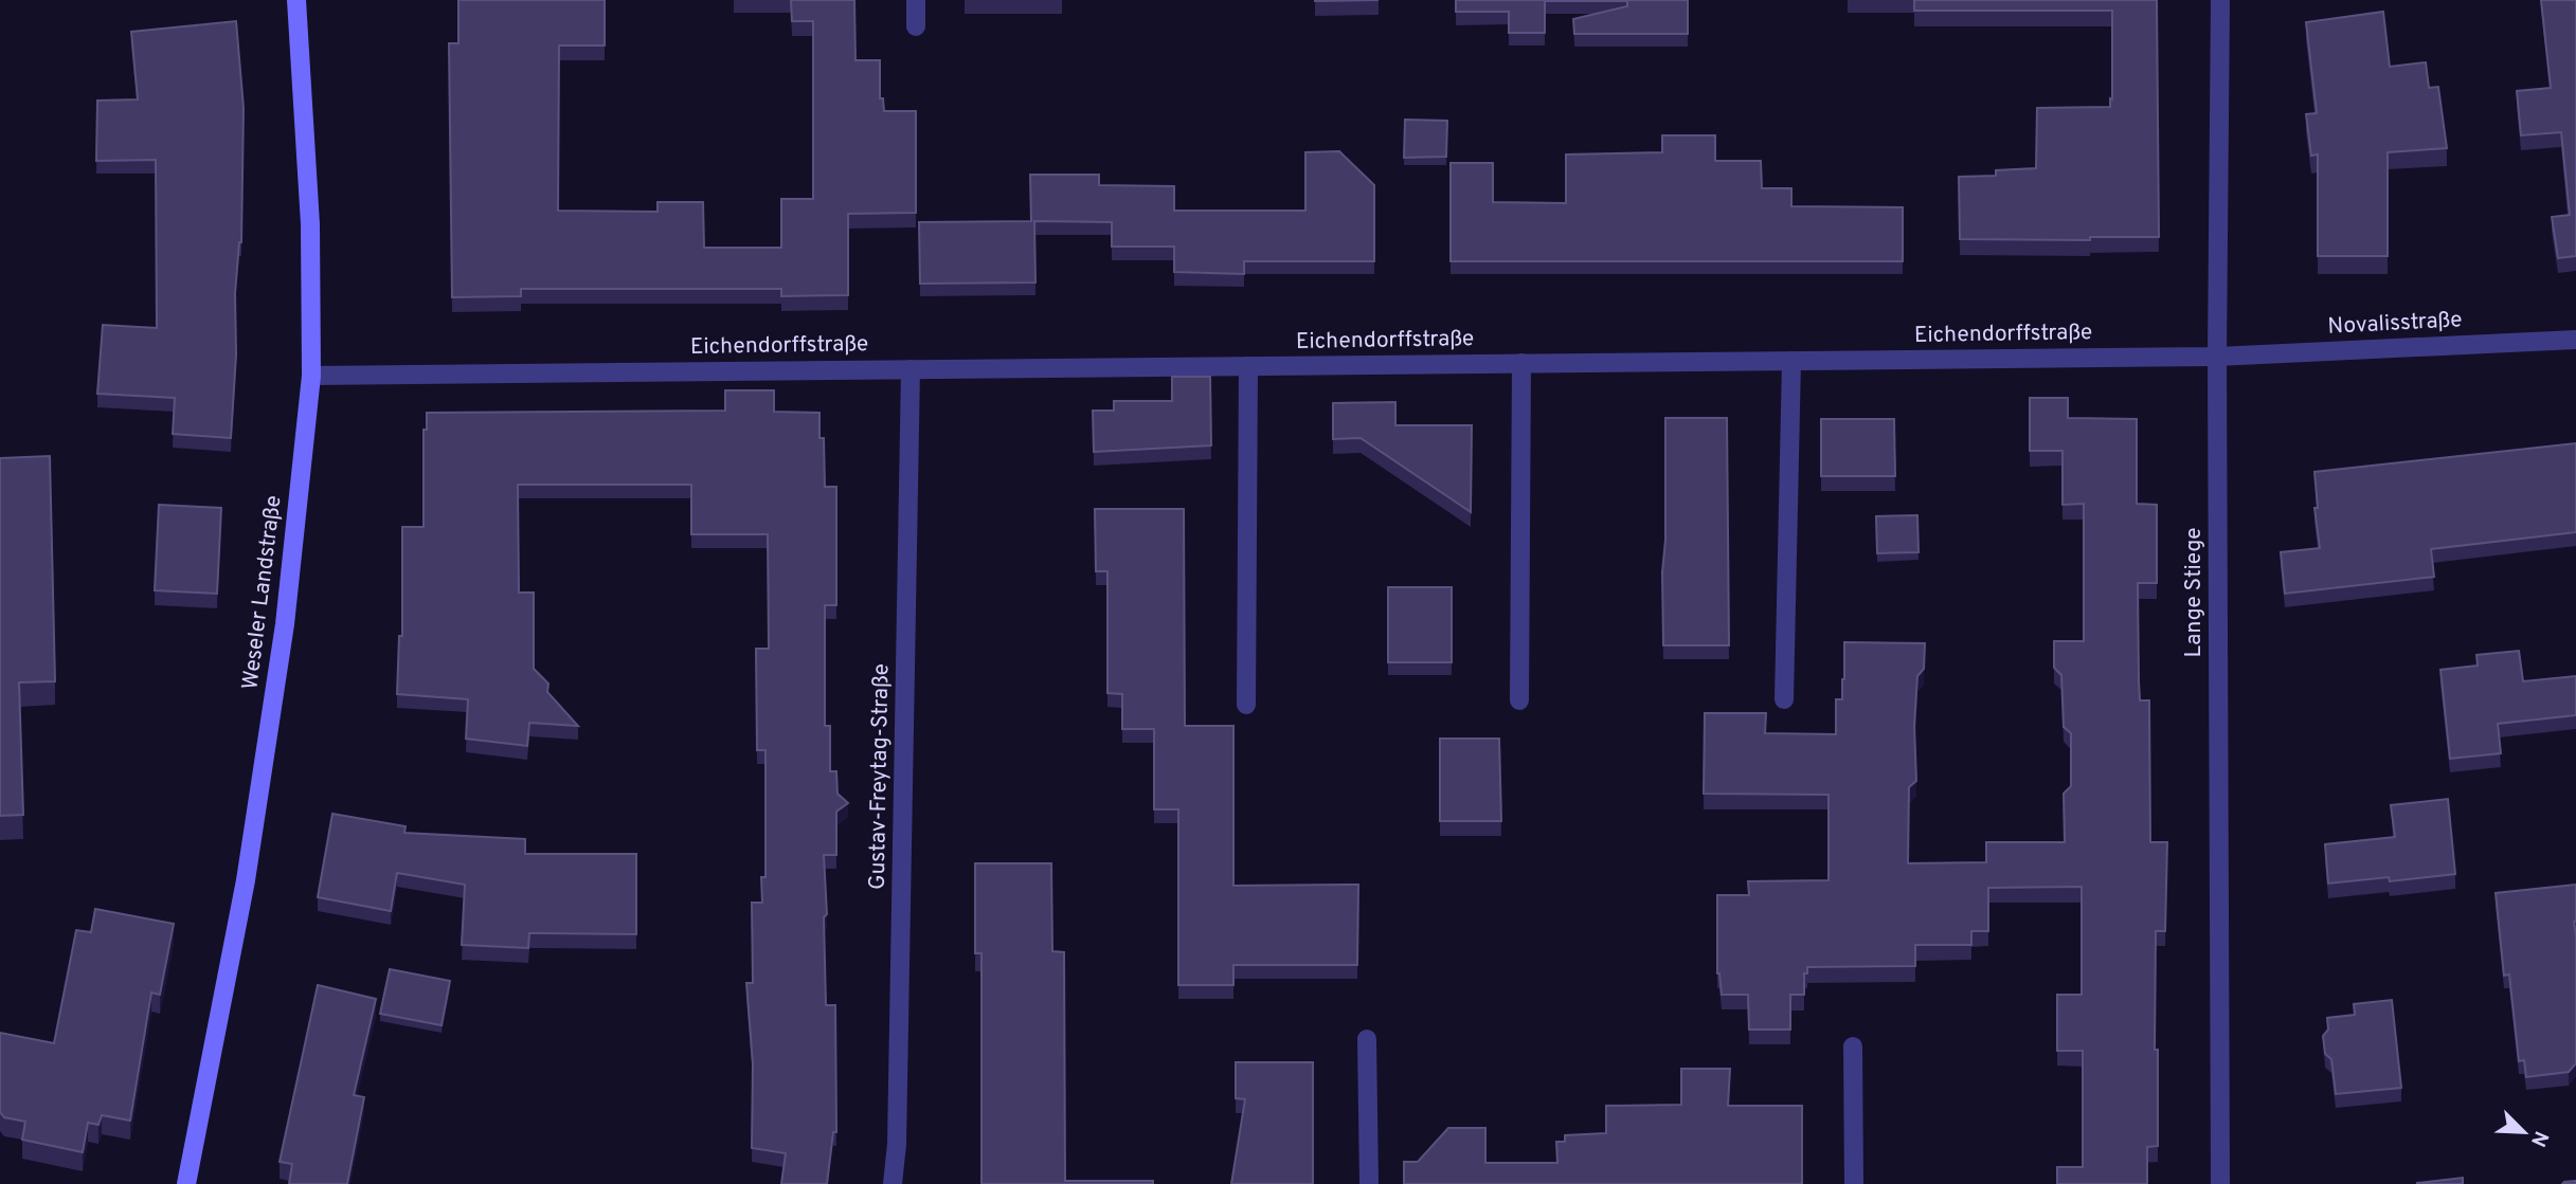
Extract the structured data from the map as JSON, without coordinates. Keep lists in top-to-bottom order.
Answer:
{
  "streets": {
    "street": [
      "Novalisstraße",
      "Eichendorffstraße",
      "Weseler Landstraße",
      "Lange Stiege",
      "Gustav-Freytag-Straße"
    ]
  },
  "crossings": [
    ["Novalisstraße", "Eichendorffstraße"],
    ["Novalisstraße", "Lange Stiege"],
    ["Eichendorffstraße", "Weseler Landstraße"],
    ["Eichendorffstraße", "Lange Stiege"],
    ["Eichendorffstraße", "Gustav-Freytag-Straße"]
  ],
  "north": "bottom right"
}
